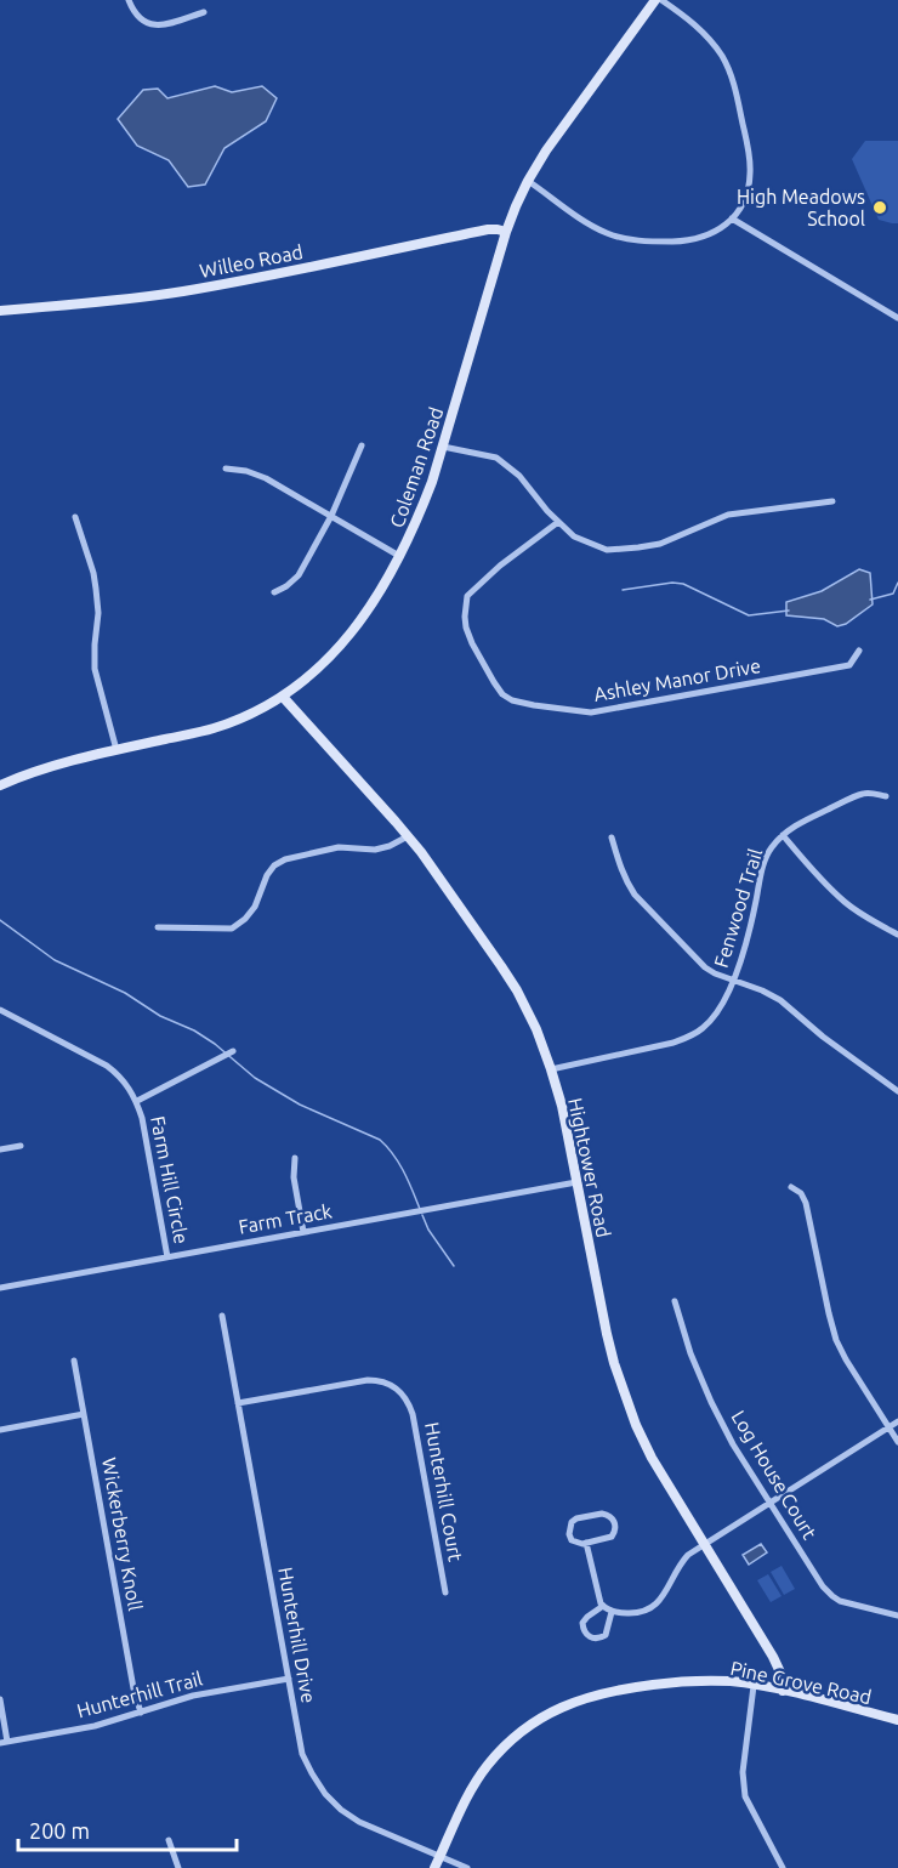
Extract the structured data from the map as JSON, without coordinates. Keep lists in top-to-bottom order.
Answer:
{
  "streets": {
    "street": [
      "Willeo Road",
      "Coleman Road",
      "Ashley Manor Drive",
      "Fenwood Trail",
      "Hightower Road",
      "Farm Hill Circle",
      "Farm Track",
      "Log House Court",
      "Hunterhill Court",
      "Wickerberry Knoll",
      "Hunterhill Drive",
      "Pine Grove Road",
      "Hunterhill Trail"
    ]
  },
  "crossings": [
    ["Willeo Road", "Coleman Road"],
    ["Coleman Road", "Hightower Road"],
    ["Fenwood Trail", "Hightower Road"],
    ["Hightower Road", "Farm Track"],
    ["Hightower Road", "Pine Grove Road"],
    ["Farm Hill Circle", "Farm Track"],
    ["Hunterhill Court", "Hunterhill Drive"],
    ["Wickerberry Knoll", "Hunterhill Trail"],
    ["Hunterhill Drive", "Pine Grove Road"],
    ["Hunterhill Drive", "Hunterhill Trail"]
  ],
  "places": ["High Meadows School"],
  "scale_bar": "200 m"
}
